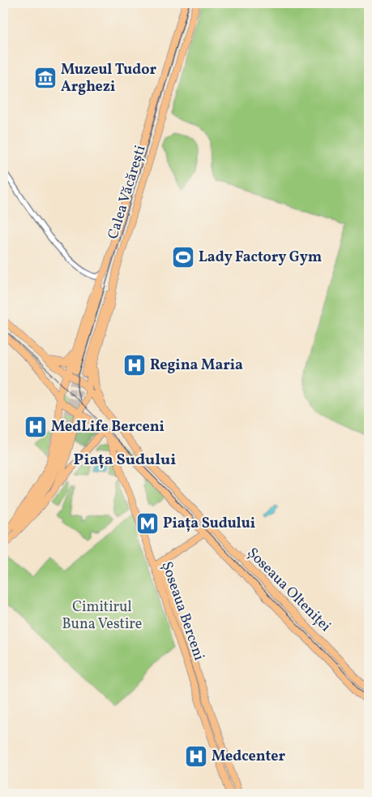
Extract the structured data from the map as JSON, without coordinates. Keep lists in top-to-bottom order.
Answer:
{
  "streets": {
    "main road": ["Calea Văcărești", "Șoseaua Olteniței", "Șoseaua Berceni"]
  },
  "crossings": [
    ["Calea Văcărești", "Șoseaua Olteniței"],
    ["Șoseaua Olteniței", "Șoseaua Berceni"]
  ],
  "districts": ["Piața Sudului"],
  "parks": ["Cimitirul Buna Vestire"],
  "places": {
    "museum": ["Muzeul Tudor Arghezi"],
    "sports": ["Lady Factory Gym"],
    "hospital": ["Regina Maria", "MedLife Berceni", "Medcenter"],
    "metro station": ["Piața Sudului"]
  }
}
